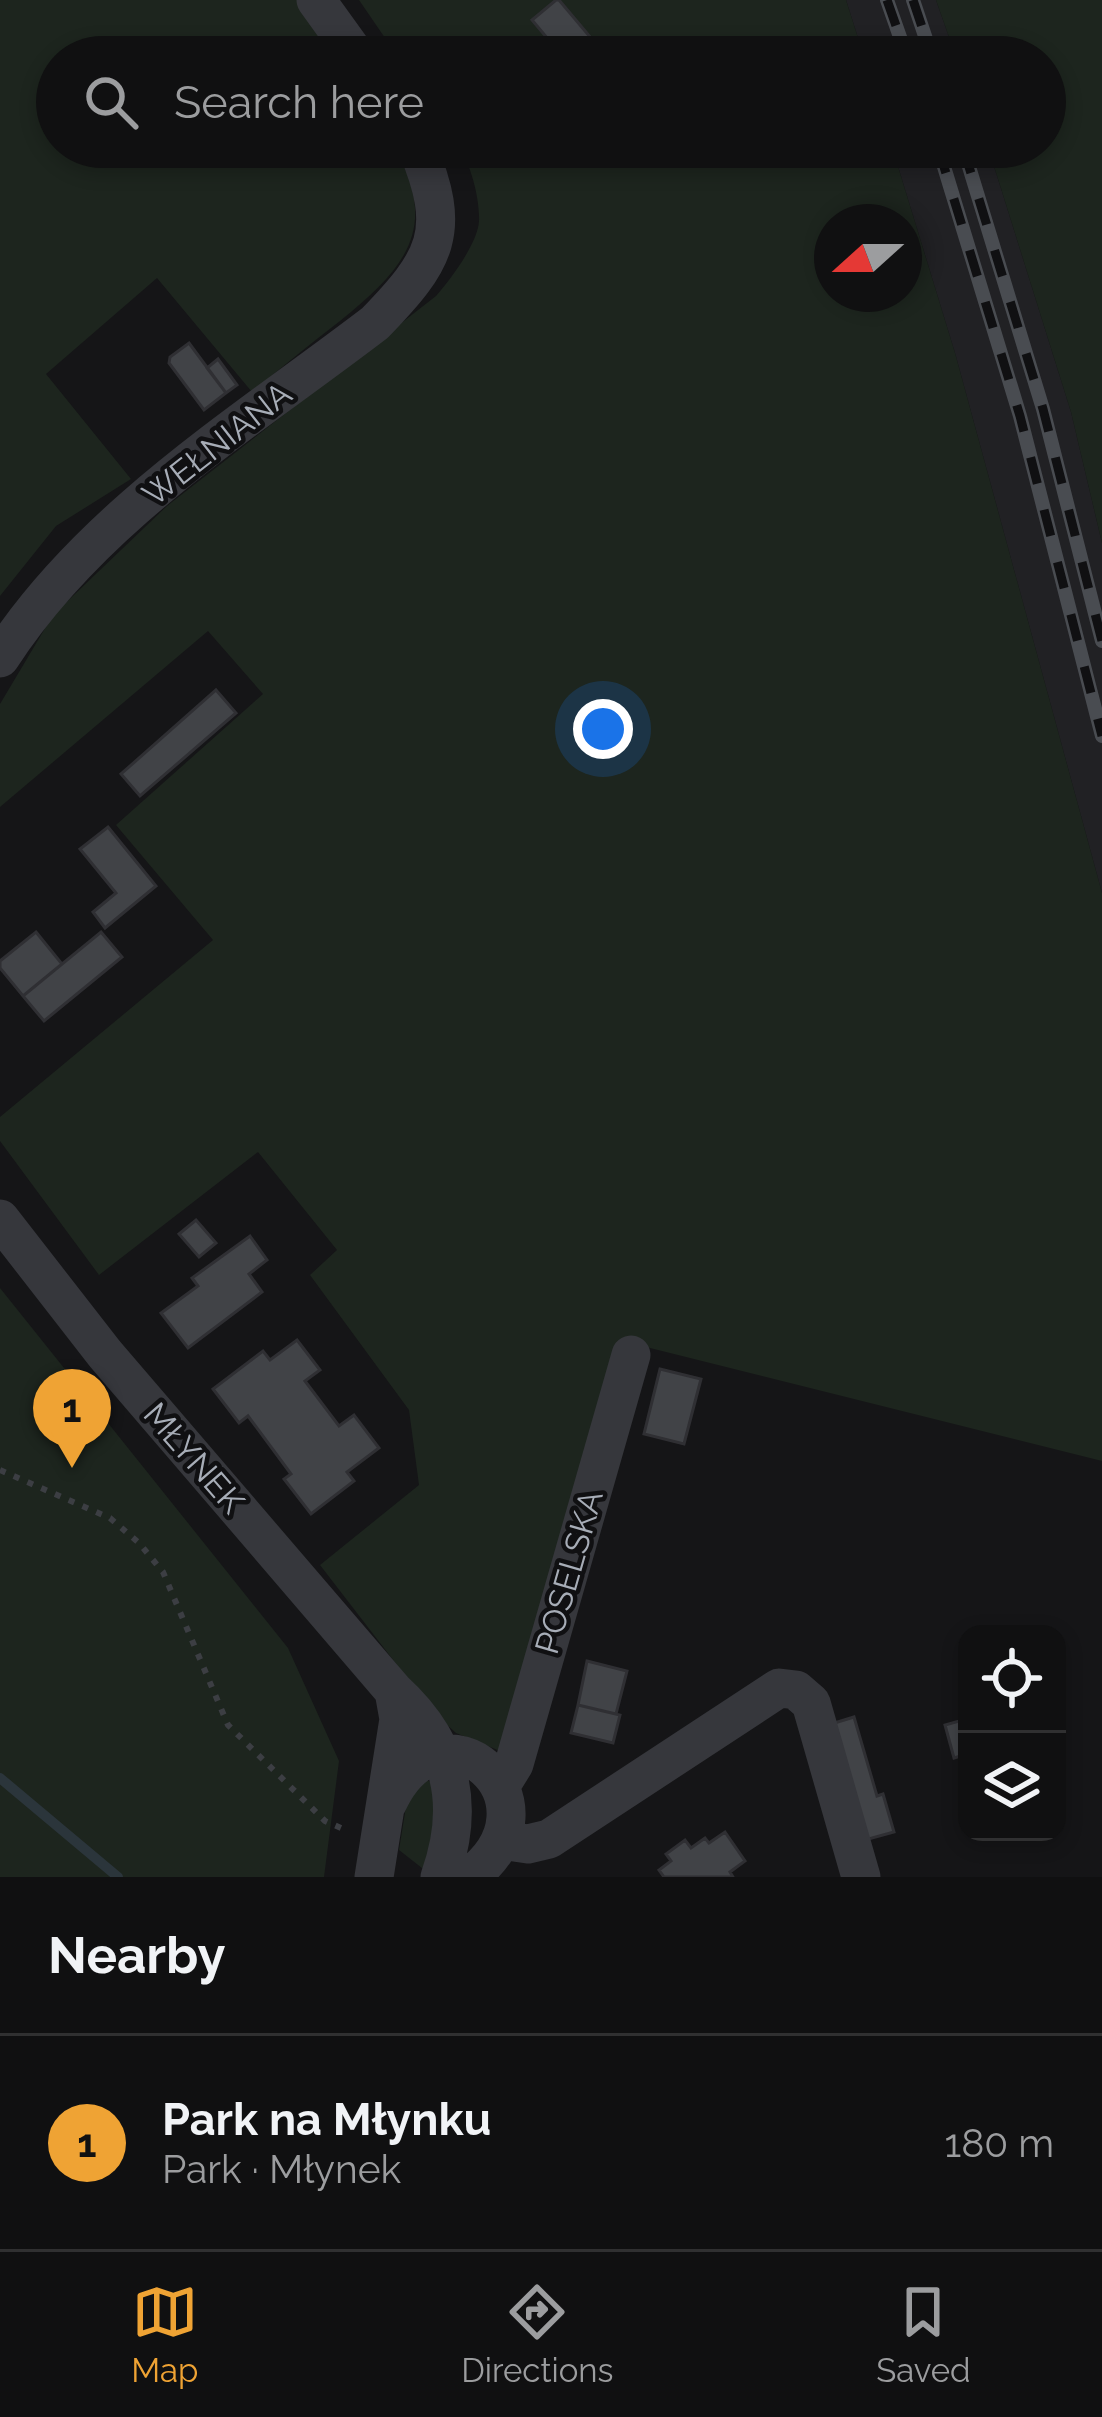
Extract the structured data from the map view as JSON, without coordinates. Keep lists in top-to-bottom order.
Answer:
{
  "streets": {
    "street": ["WEŁNIANA", "MŁYNEK", "POSELSKA"]
  },
  "north": "left",
  "page": {
    "search": "Search here",
    "pins": "1",
    "heading": "Nearby",
    "list": [
      {
        "mark": "1",
        "name": "Park na Młynku",
        "note": "Park · Młynek",
        "value": "180 m"
      }
    ],
    "nav": ["Map", "Directions", "Saved"]
  }
}
